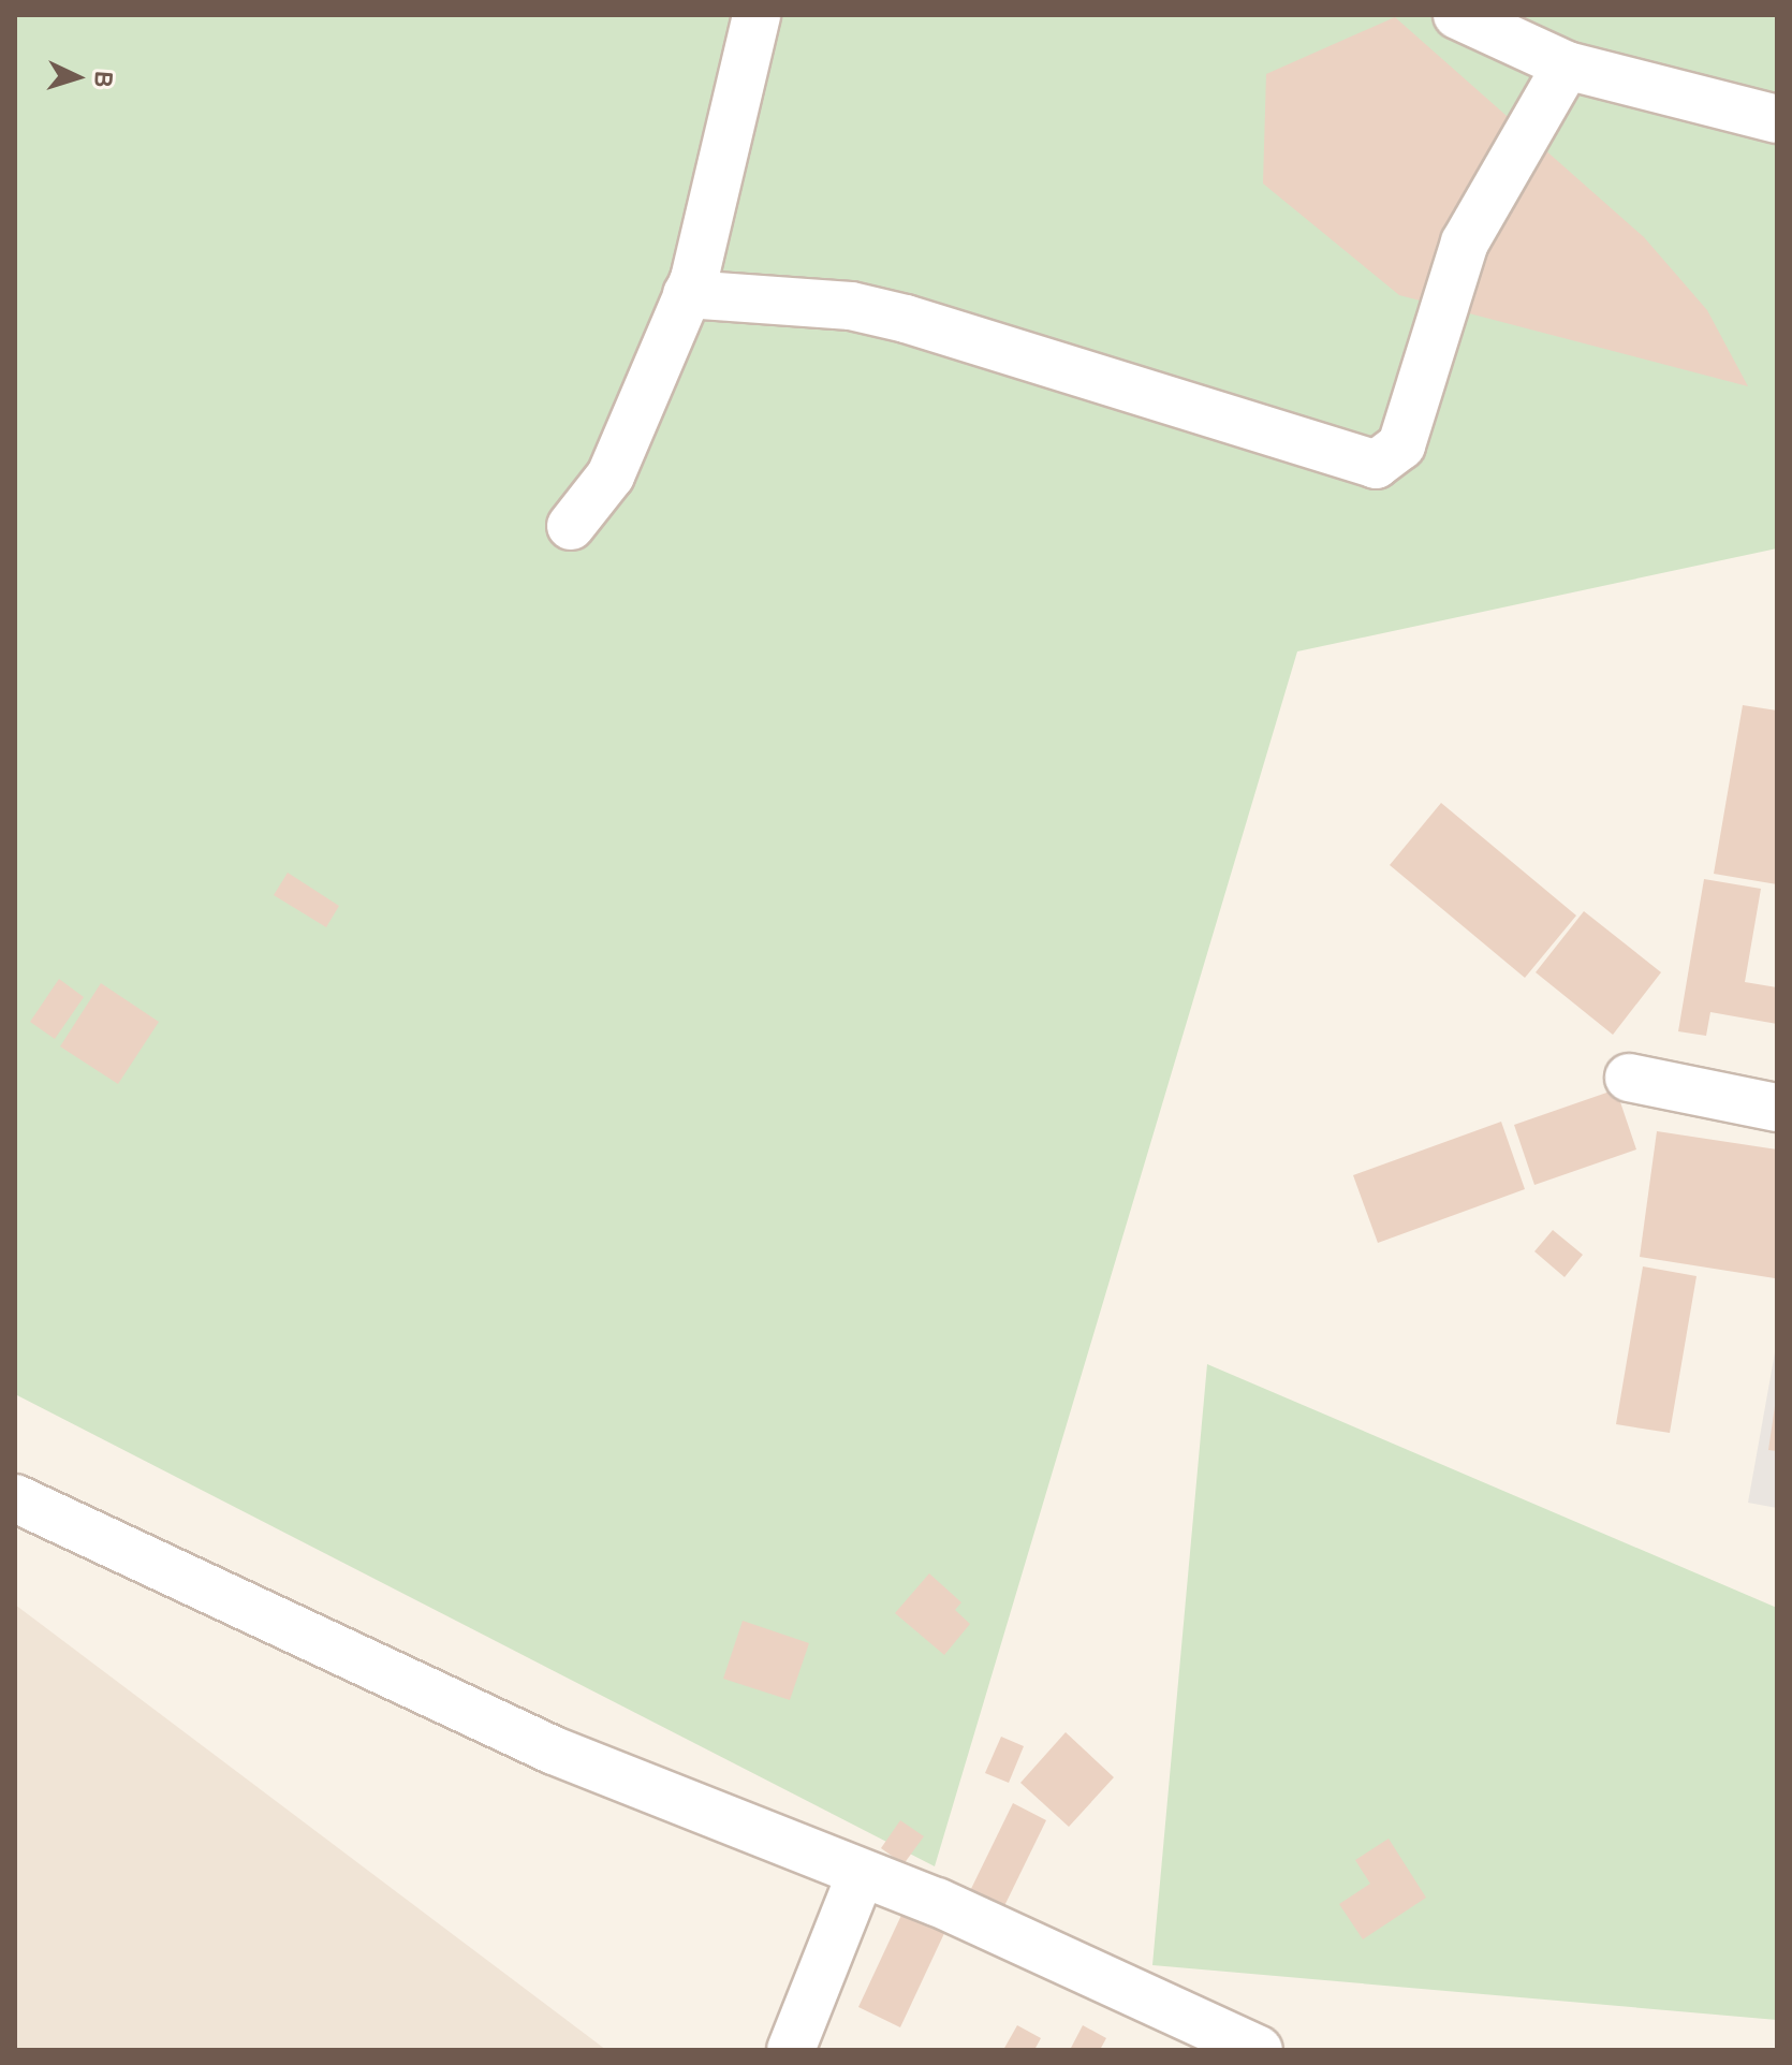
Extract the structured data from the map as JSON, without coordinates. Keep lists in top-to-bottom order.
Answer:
{
  "north": "right"
}
